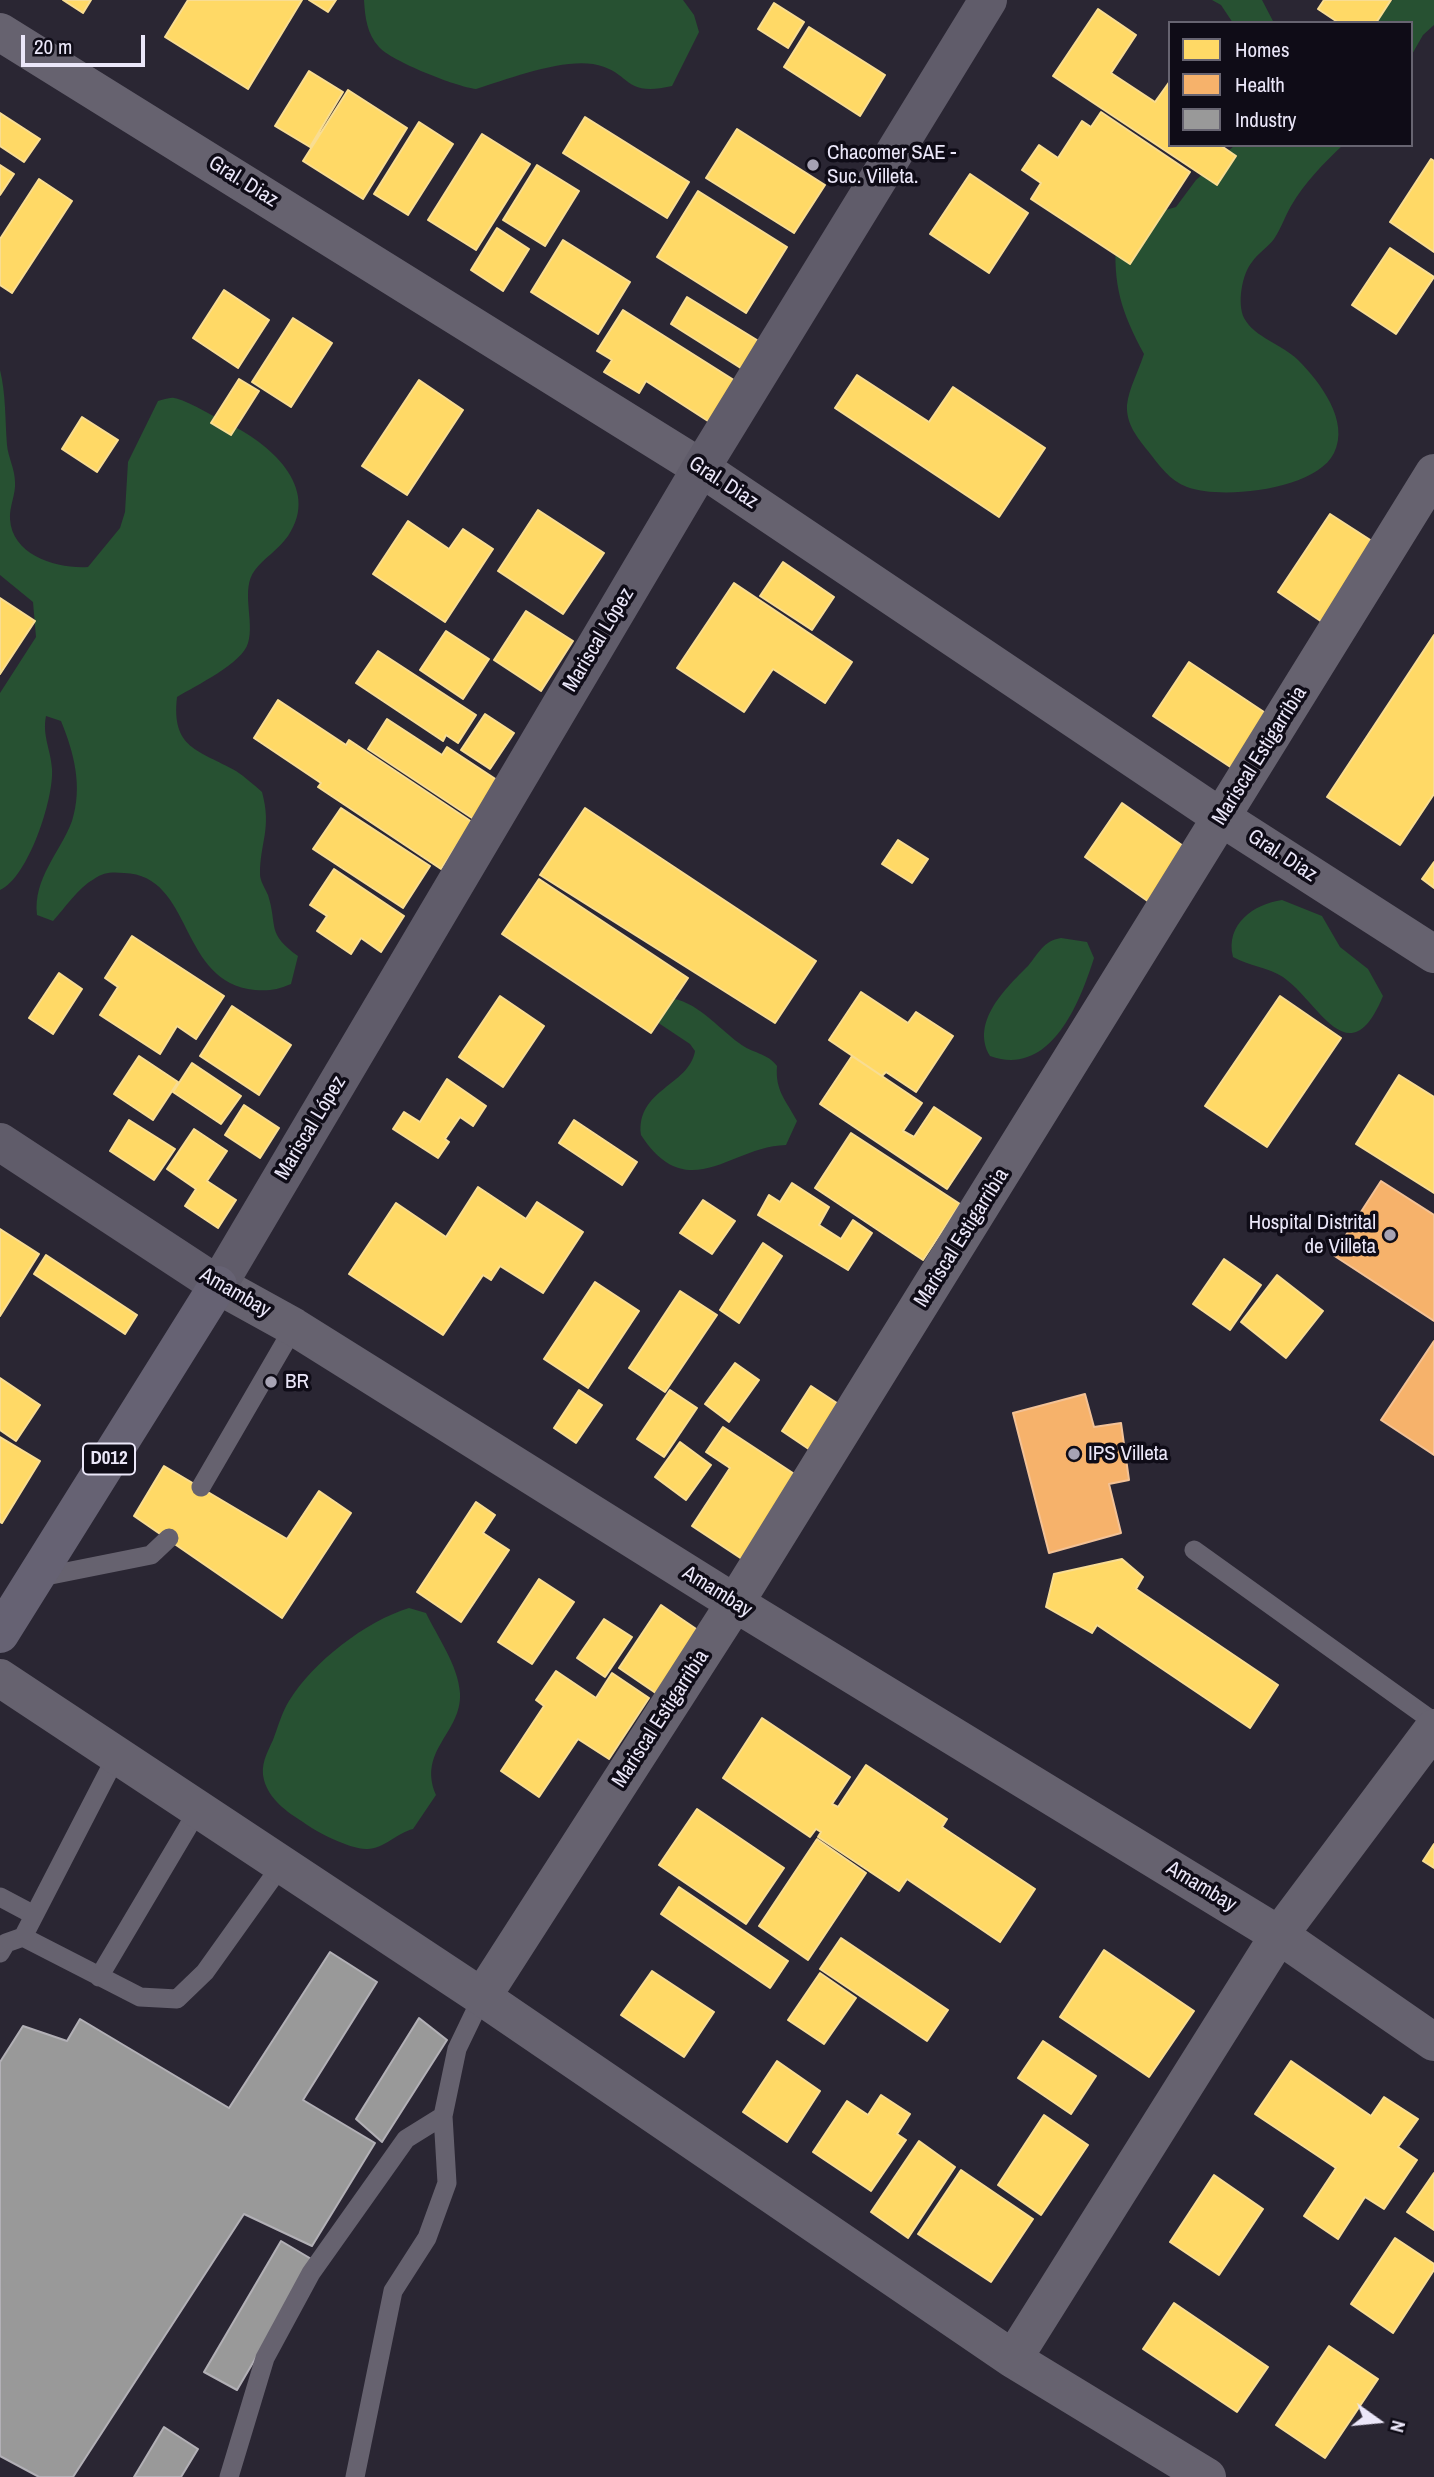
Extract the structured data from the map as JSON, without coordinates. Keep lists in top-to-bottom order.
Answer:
{
  "streets": {
    "main road": ["Mariscal López", "Amambay", "D012"],
    "street": ["Gral. Diaz", "Mariscal Estigarribia"]
  },
  "crossings": [
    ["Gral. Diaz", "Mariscal López"],
    ["Gral. Diaz", "Mariscal Estigarribia"],
    ["Mariscal López", "Amambay"],
    ["Mariscal López", "D012"],
    ["Mariscal Estigarribia", "Amambay"],
    ["Amambay", "D012"]
  ],
  "places": [
    "Chacomer SAE - Suc. Villeta.",
    "Hospital Distrital de Villeta",
    "BR",
    "IPS Villeta"
  ],
  "legend": ["Homes", "Health", "Industry"],
  "scale_bar": "20 m",
  "north": "right"
}
